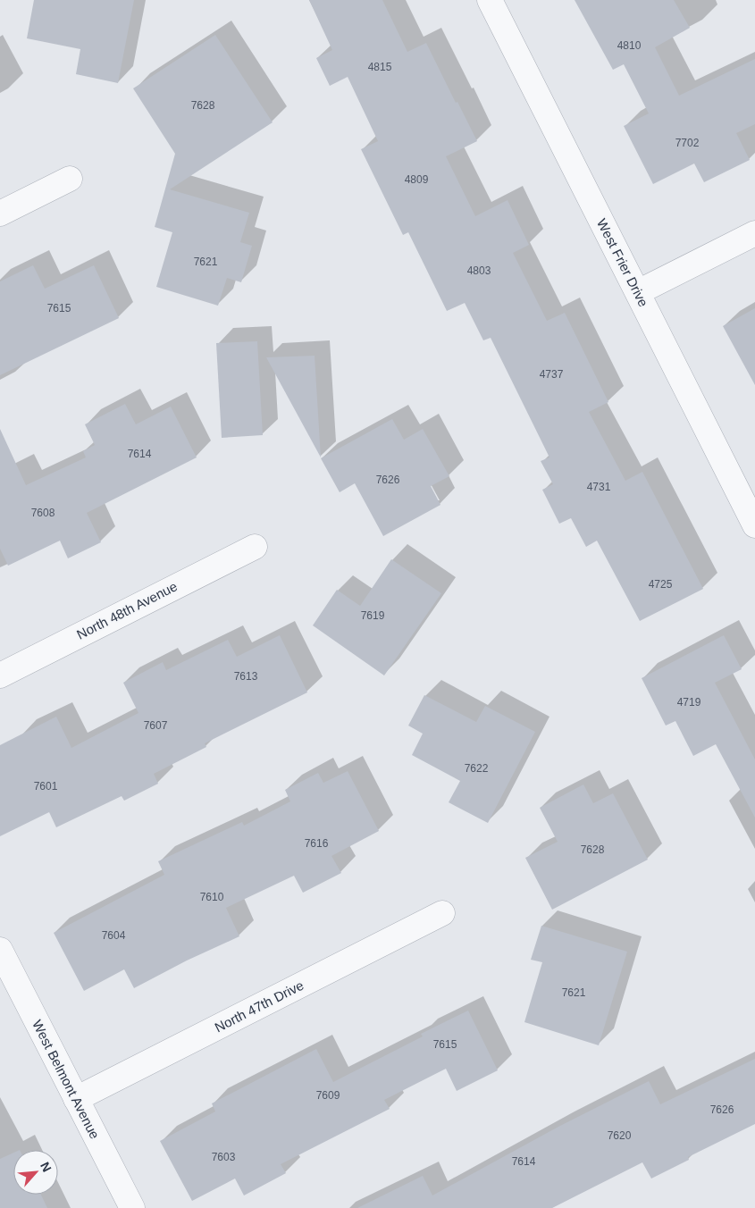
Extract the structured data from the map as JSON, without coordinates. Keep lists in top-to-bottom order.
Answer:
{
  "streets": {
    "street": [
      "West Frier Drive",
      "North 48th Avenue",
      "North 47th Drive",
      "West Belmont Avenue"
    ]
  },
  "crossings": [
    ["North 47th Drive", "West Belmont Avenue"]
  ],
  "house_numbers": [
    "4810",
    "4815",
    "7628",
    "7702",
    "4809",
    "7621",
    "4803",
    "7615",
    "4737",
    "7614",
    "7626",
    "4731",
    "7608",
    "4725",
    "7619",
    "7613",
    "4719",
    "7607",
    "7622",
    "7601",
    "7616",
    "7628",
    "7610",
    "7604",
    "7621",
    "7615",
    "7609",
    "7626",
    "7620",
    "7603",
    "7614"
  ],
  "north": "top right"
}
